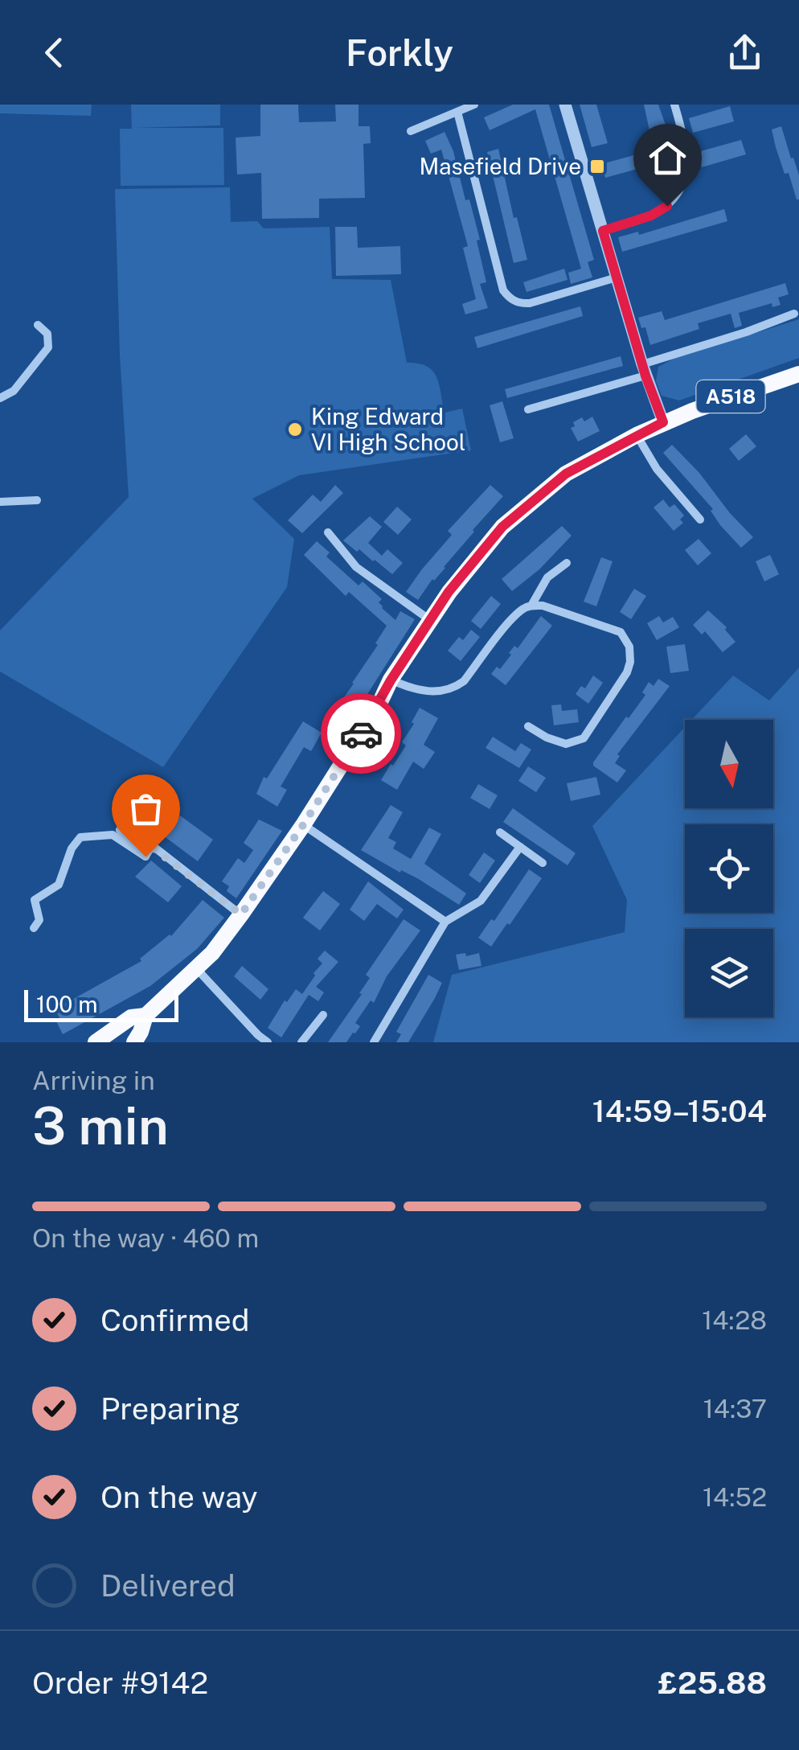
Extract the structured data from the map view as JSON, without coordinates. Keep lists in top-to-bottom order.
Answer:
{
  "streets": {
    "highway": ["A518"]
  },
  "places": {
    "transit": ["Masefield Drive"],
    "other": ["King Edward VI High School"]
  },
  "scale_bar": "100 m",
  "north": "bottom",
  "page": {
    "header": "Forkly",
    "scale": "100 m",
    "heading": ["3 min", "Arriving in", "14:59–15:04"],
    "panel": ["Order #9142", "£25.88"],
    "bar": "On the way · 460 m",
    "list": [
      ["Confirmed", "14:28"],
      ["Preparing", "14:37"],
      ["On the way", "14:52"],
      "Delivered"
    ]
  }
}
